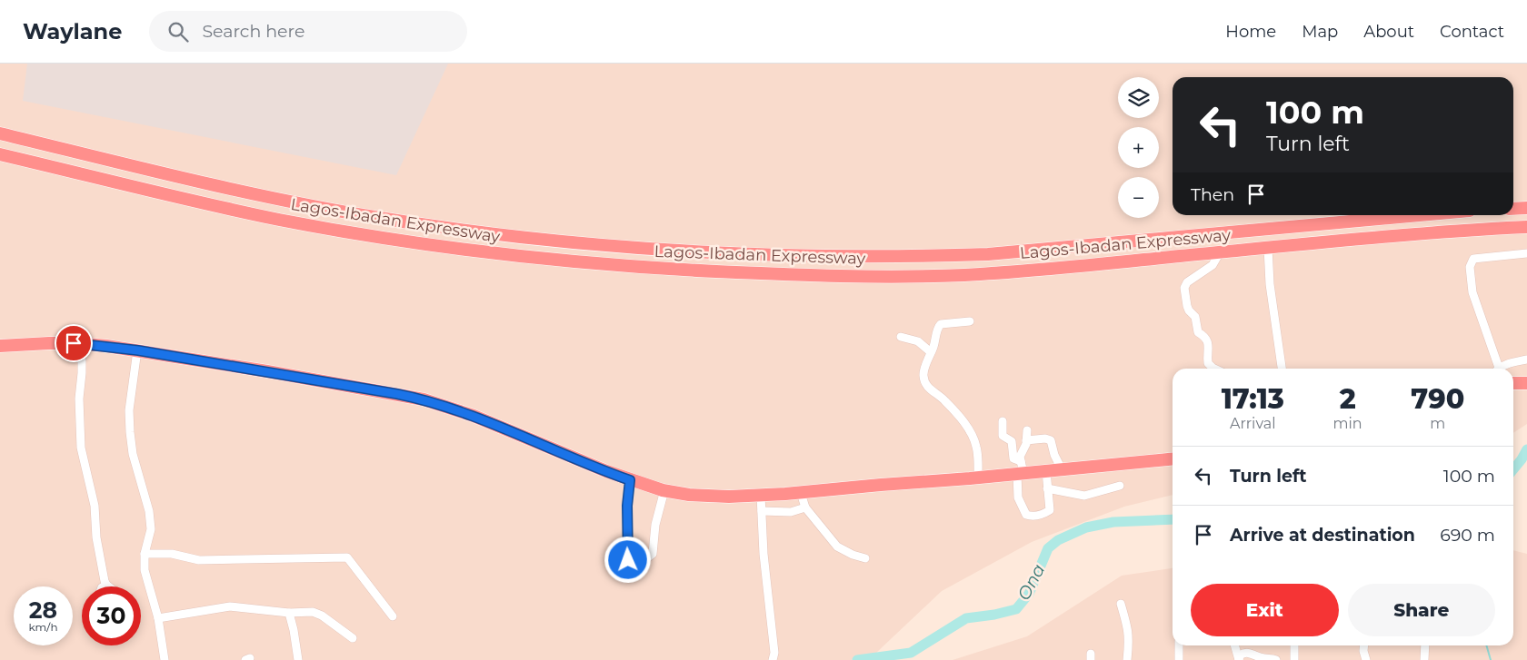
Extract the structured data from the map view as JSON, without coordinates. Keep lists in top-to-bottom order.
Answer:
{
  "streets": {
    "highway": ["Lagos-Ibadan Expressway"]
  },
  "water": ["Ona"],
  "page": {
    "header": "Waylane",
    "search": "Search here",
    "nav": [
      "Home",
      "Map",
      "About",
      "Contact"
    ],
    "map_buttons": ["+", "−"],
    "turn": ["100 m", "Turn left"],
    "then": "Then",
    "eta": [
      "17:13",
      "Arrival",
      "2",
      "min",
      "790",
      "m"
    ],
    "list": [
      {
        "name": "Turn left",
        "value": "100 m"
      },
      {
        "name": "Arrive at destination",
        "value": "690 m"
      }
    ],
    "buttons": ["Exit", "Share"],
    "speed": "28 km/h",
    "limit": "30"
  }
}
